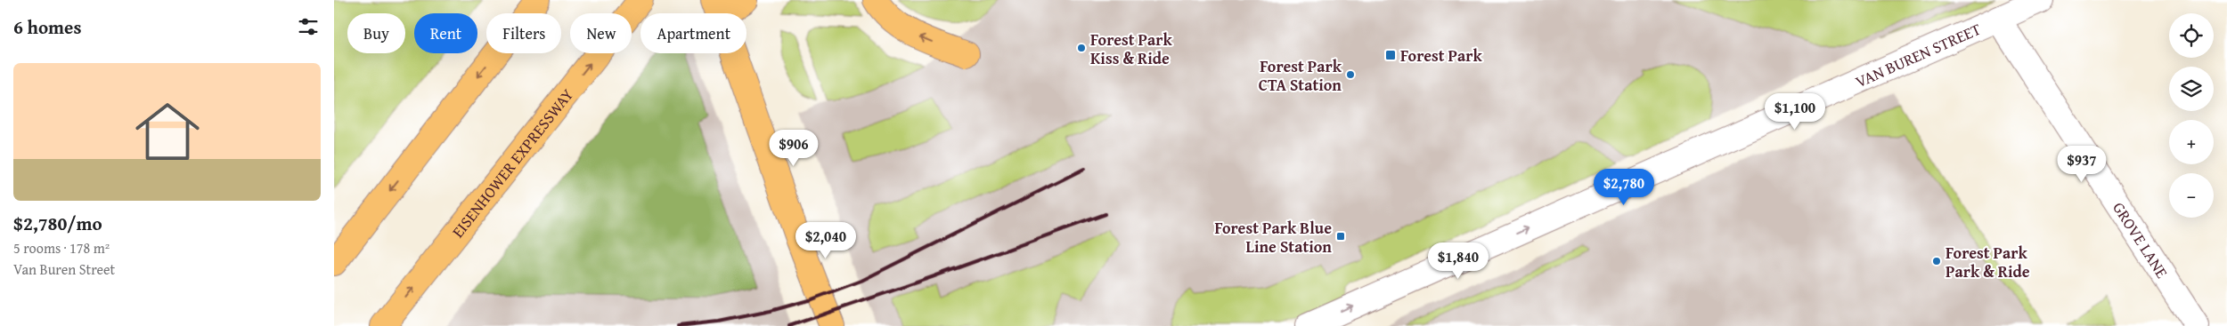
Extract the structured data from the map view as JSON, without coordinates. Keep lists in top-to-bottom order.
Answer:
{
  "streets": {
    "main road": ["EISENHOWER EXPRESSWAY"],
    "street": ["VAN BUREN STREET", "GROVE LANE"]
  },
  "crossings": [
    ["VAN BUREN STREET", "GROVE LANE"]
  ],
  "one_way": ["VAN BUREN STREET"],
  "places": {
    "other": ["Forest Park Kiss & Ride", "Forest Park CTA Station", "Forest Park Park & Ride"],
    "transit": ["Forest Park", "Forest Park Blue Line Station"]
  },
  "page": {
    "heading": "6 homes",
    "map_buttons": ["+", "−"],
    "chip": [
      "Buy",
      "Rent",
      "Filters",
      "New",
      "Apartment"
    ],
    "list": [
      {
        "name": "$2,780/mo",
        "note": "5 rooms · 178 m² · Van Buren Street"
      }
    ],
    "price": [
      "$1,100",
      "$906",
      "$937",
      "$2,780",
      "$2,040",
      "$1,840"
    ]
  }
}
